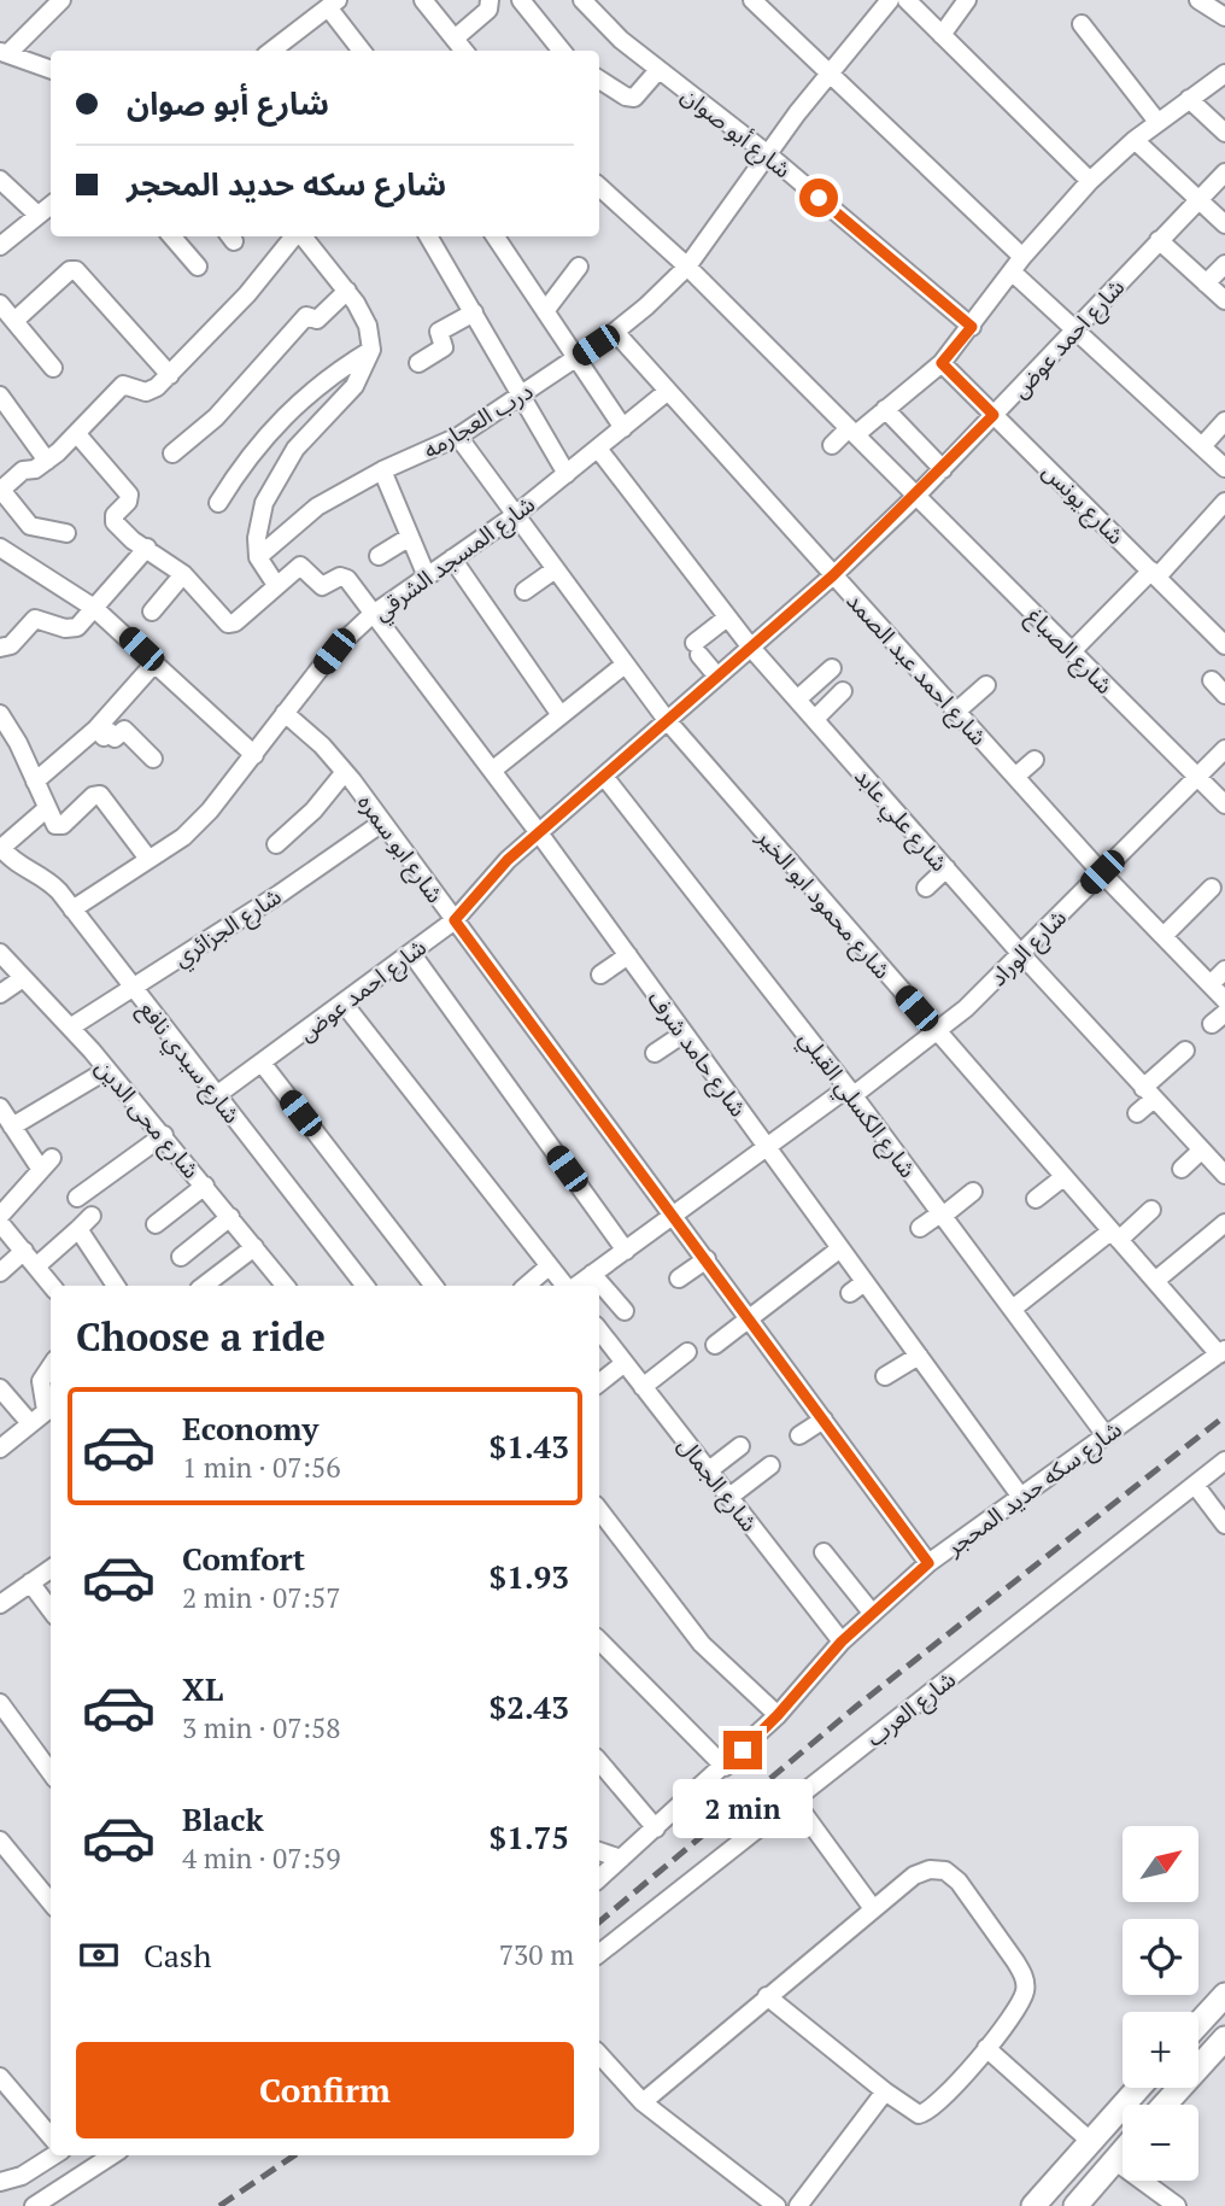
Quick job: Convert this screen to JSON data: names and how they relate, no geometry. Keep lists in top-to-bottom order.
{
  "streets": {
    "street": [
      "شارع أبو صوان",
      "شارع احمد عوض",
      "درب العجارمه",
      "شارع يونس",
      "شارع المسجد الشرقي",
      "شارع الصباغ",
      "شارع احمد عبد الصمد",
      "شارع علي عابد",
      "شارع ابو سمره",
      "شارع محمود ابو الخير",
      "شارع الجزائري",
      "شارع الوراد",
      "شارع حامد شرف",
      "شارع سيدي نافع",
      "شارع الكسلي القبلي",
      "شارع محى الدين",
      "شارع الجمال",
      "شارع سكه حديد المحجر",
      "شارع العرب"
    ]
  },
  "crossings": [
    ["شارع أبو صوان", "درب العجارمه"],
    ["شارع احمد عوض", "شارع يونس"],
    ["شارع احمد عوض", "شارع الصباغ"],
    ["شارع احمد عوض", "شارع احمد عبد الصمد"],
    ["شارع احمد عوض", "شارع علي عابد"],
    ["شارع احمد عوض", "شارع ابو سمره"],
    ["شارع احمد عوض", "شارع محمود ابو الخير"],
    ["شارع احمد عوض", "شارع حامد شرف"],
    ["شارع احمد عوض", "شارع سيدي نافع"],
    ["شارع احمد عوض", "شارع الكسلي القبلي"],
    ["درب العجارمه", "شارع الصباغ"],
    ["درب العجارمه", "شارع احمد عبد الصمد"],
    ["درب العجارمه", "شارع محمود ابو الخير"],
    ["شارع المسجد الشرقي", "شارع احمد عبد الصمد"],
    ["شارع المسجد الشرقي", "شارع علي عابد"],
    ["شارع المسجد الشرقي", "شارع ابو سمره"],
    ["شارع المسجد الشرقي", "شارع محمود ابو الخير"],
    ["شارع المسجد الشرقي", "شارع حامد شرف"],
    ["شارع المسجد الشرقي", "شارع سيدي نافع"],
    ["شارع الصباغ", "شارع الوراد"],
    ["شارع احمد عبد الصمد", "شارع الوراد"],
    ["شارع علي عابد", "شارع الوراد"],
    ["شارع ابو سمره", "شارع الجزائري"],
    ["شارع ابو سمره", "شارع الوراد"],
    ["شارع ابو سمره", "شارع سكه حديد المحجر"],
    ["شارع محمود ابو الخير", "شارع الوراد"],
    ["شارع محمود ابو الخير", "شارع سكه حديد المحجر"],
    ["شارع الجزائري", "شارع سيدي نافع"],
    ["شارع الجزائري", "شارع محى الدين"],
    ["شارع الوراد", "شارع حامد شرف"],
    ["شارع الوراد", "شارع الكسلي القبلي"],
    ["شارع حامد شرف", "شارع سكه حديد المحجر"],
    ["شارع الكسلي القبلي", "شارع سكه حديد المحجر"],
    ["شارع الجمال", "شارع سكه حديد المحجر"]
  ],
  "north": "top right",
  "page": {
    "banner": ["شارع أبو صوان", "شارع سكه حديد المحجر"],
    "heading": "Choose a ride",
    "list": [
      {
        "name": "Economy",
        "note": "1 min · 07:56",
        "value": "$1.43"
      },
      {
        "name": "Comfort",
        "note": "2 min · 07:57",
        "value": "$1.93"
      },
      {
        "name": "XL",
        "note": "3 min · 07:58",
        "value": "$2.43"
      },
      {
        "name": "Black",
        "note": "4 min · 07:59",
        "value": "$1.75"
      }
    ],
    "bubble": "2 min",
    "map_buttons": ["+", "−"],
    "pay": ["Cash", "730 m"],
    "buttons": "Confirm"
  }
}
